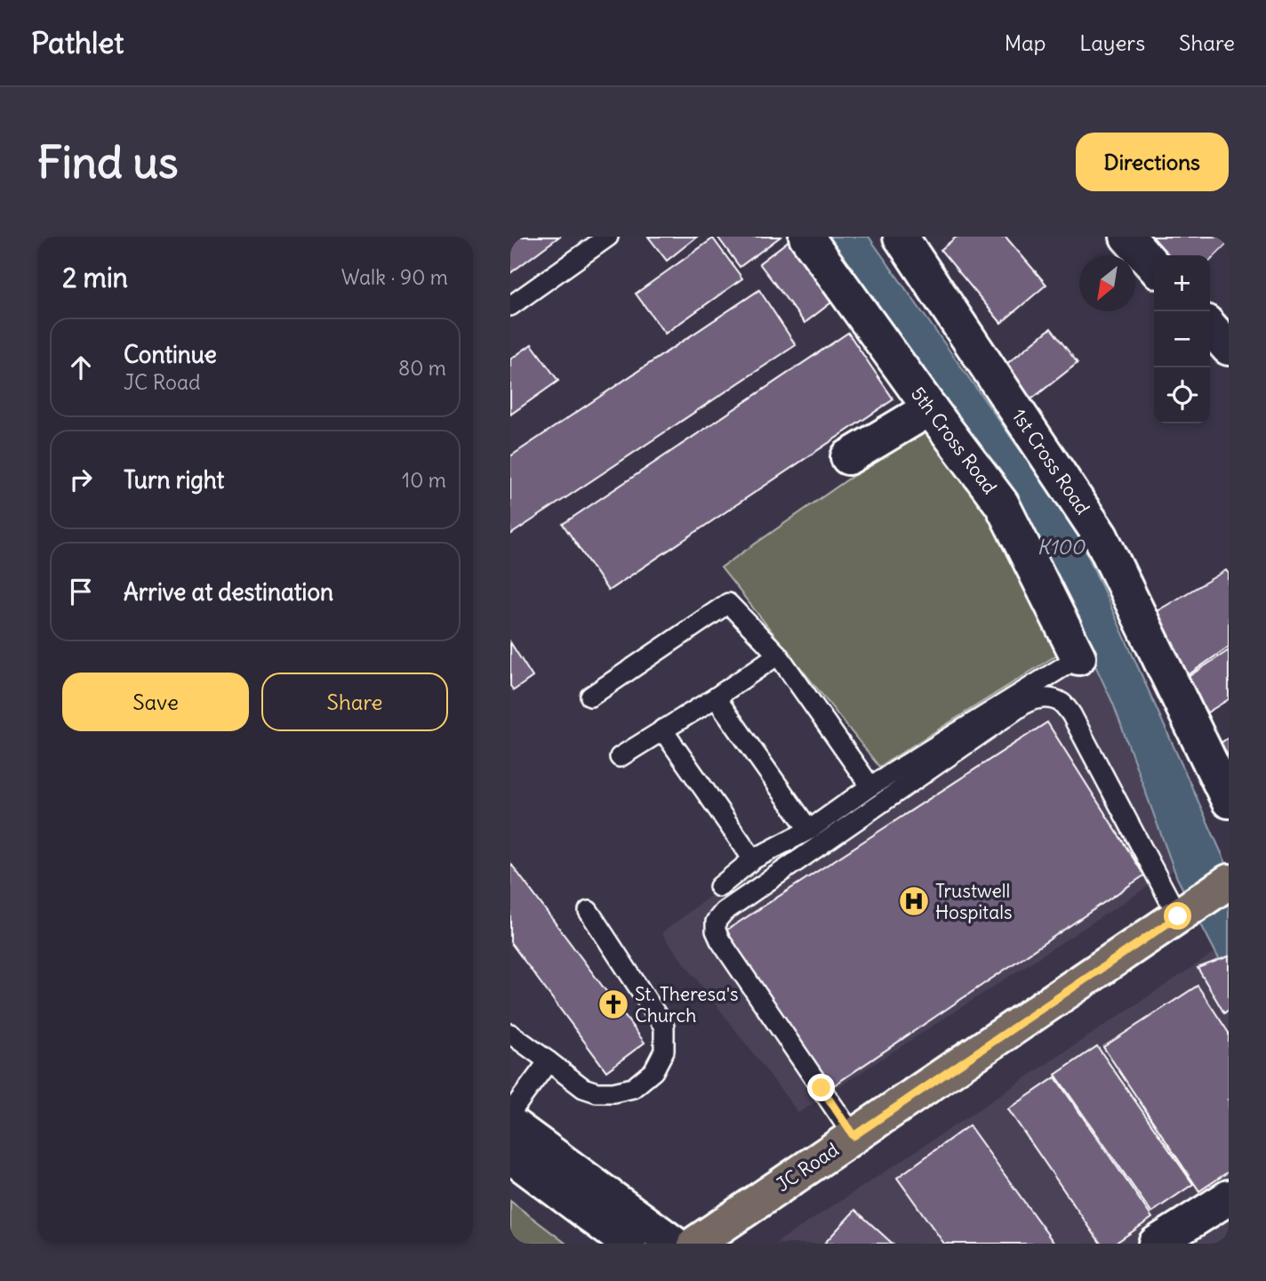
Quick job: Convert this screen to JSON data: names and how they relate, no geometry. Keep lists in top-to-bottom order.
{
  "streets": {
    "main road": ["JC Road"],
    "street": ["5th Cross Road", "1st Cross Road"]
  },
  "water": ["K100"],
  "places": {
    "hospital": ["Trustwell Hospitals"],
    "church": ["St. Theresa's Church"]
  },
  "north": "bottom left",
  "page": {
    "header": "Pathlet",
    "nav": ["Map", "Layers", "Share"],
    "buttons": [
      "Directions",
      ["Save", "Share"]
    ],
    "title": "Find us",
    "heading": ["2 min", "Walk · 90 m"],
    "map_buttons": ["+", "−"],
    "list": [
      ["Continue", "JC Road", "80 m"],
      ["Turn right", "10 m"],
      "Arrive at destination"
    ]
  }
}
